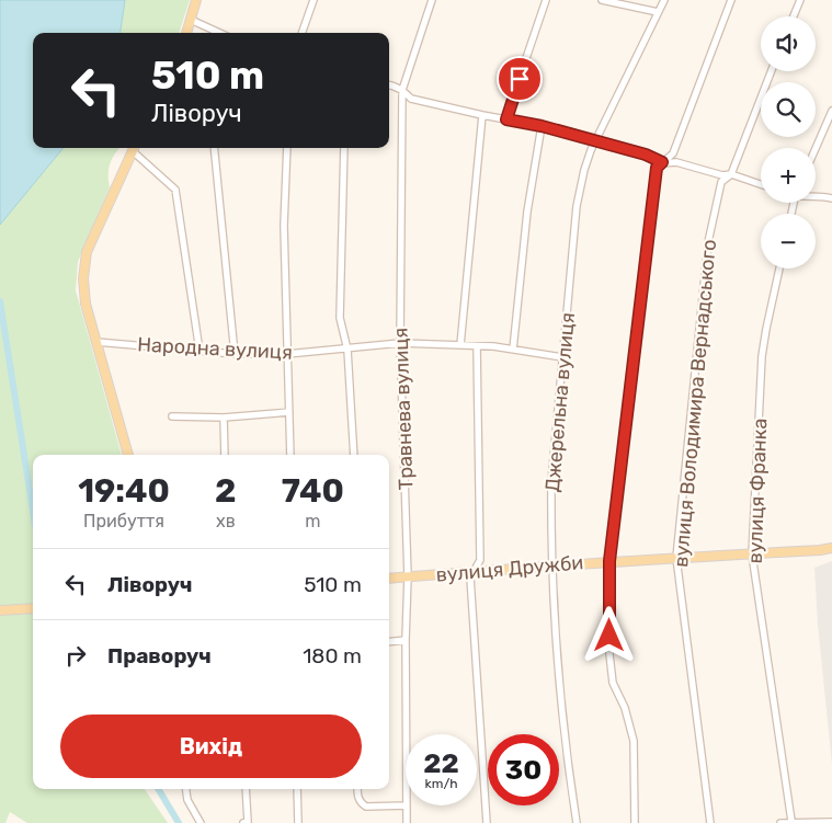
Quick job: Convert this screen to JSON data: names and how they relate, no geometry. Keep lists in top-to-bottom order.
{
  "streets": {
    "main road": ["вулиця Дружби"],
    "street": [
      "Народна вулиця",
      "Джерельна вулиця",
      "вулиця Володимира Вернадського",
      "Травнева вулиця",
      "вулиця Франка"
    ]
  },
  "crossings": [
    ["Народна вулиця", "Джерельна вулиця"],
    ["Народна вулиця", "Травнева вулиця"],
    ["Джерельна вулиця", "вулиця Дружби"],
    ["вулиця Володимира Вернадського", "вулиця Дружби"],
    ["Травнева вулиця", "вулиця Дружби"],
    ["вулиця Франка", "вулиця Дружби"]
  ],
  "page": {
    "map_buttons": ["+", "−"],
    "turn": ["510 m", "Ліворуч"],
    "eta": [
      "19:40",
      "Прибуття",
      "2",
      "хв",
      "740",
      "m"
    ],
    "list": [
      {
        "name": "Ліворуч",
        "value": "510 m"
      },
      {
        "name": "Праворуч",
        "value": "180 m"
      }
    ],
    "buttons": "Вихід",
    "speed": "22 km/h",
    "limit": "30"
  }
}
